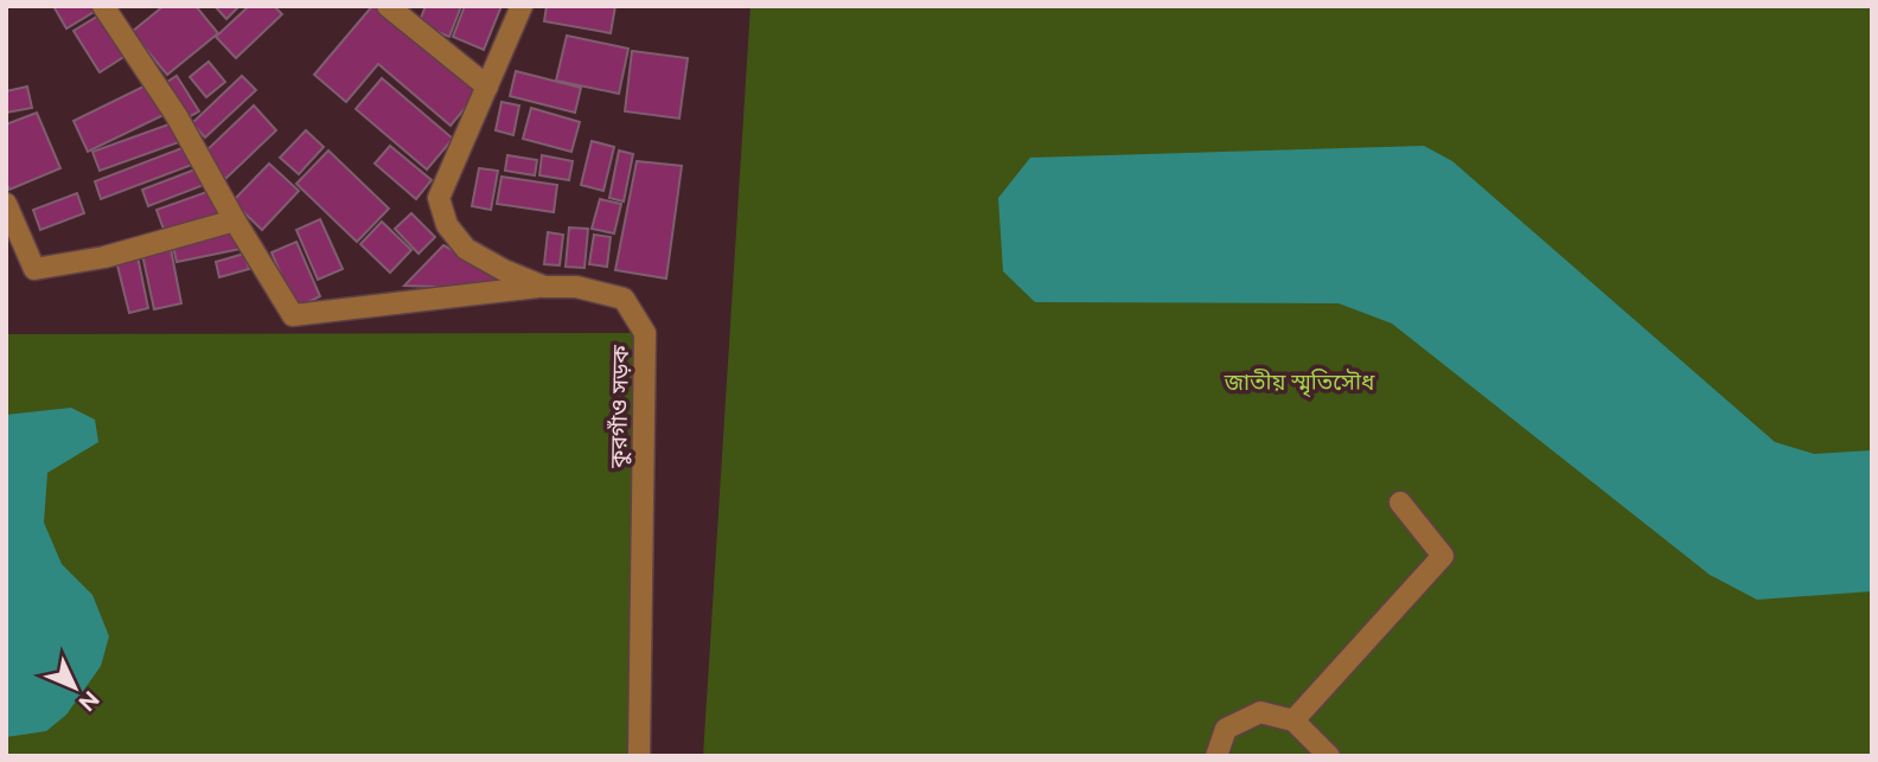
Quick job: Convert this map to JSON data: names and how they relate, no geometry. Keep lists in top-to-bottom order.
{
  "streets": {
    "street": ["কুরগাঁও সড়ক"]
  },
  "parks": ["জাতীয় স্মৃতিসৌধ"],
  "north": "bottom right"
}
